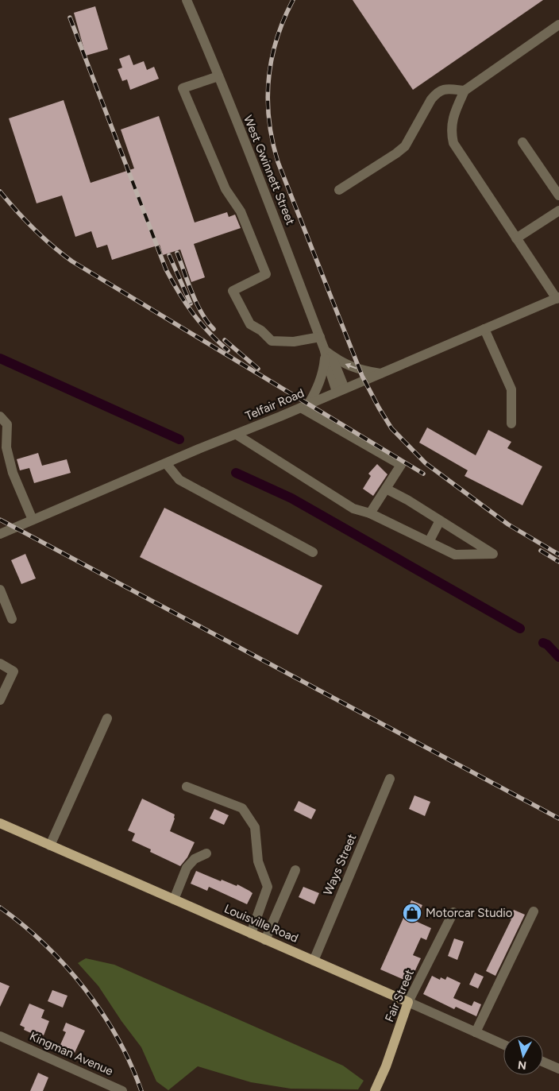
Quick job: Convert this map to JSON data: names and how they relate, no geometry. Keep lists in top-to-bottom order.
{
  "streets": {
    "main road": ["Louisville Road", "Fair Street"],
    "street": [
      "West Gwinnett Street",
      "Telfair Road",
      "Ways Street",
      "Kingman Avenue"
    ]
  },
  "crossings": [
    ["West Gwinnett Street", "Telfair Road"],
    ["Ways Street", "Louisville Road"],
    ["Louisville Road", "Fair Street"]
  ],
  "places": {
    "shop": ["Motorcar Studio"]
  },
  "north": "bottom"
}
